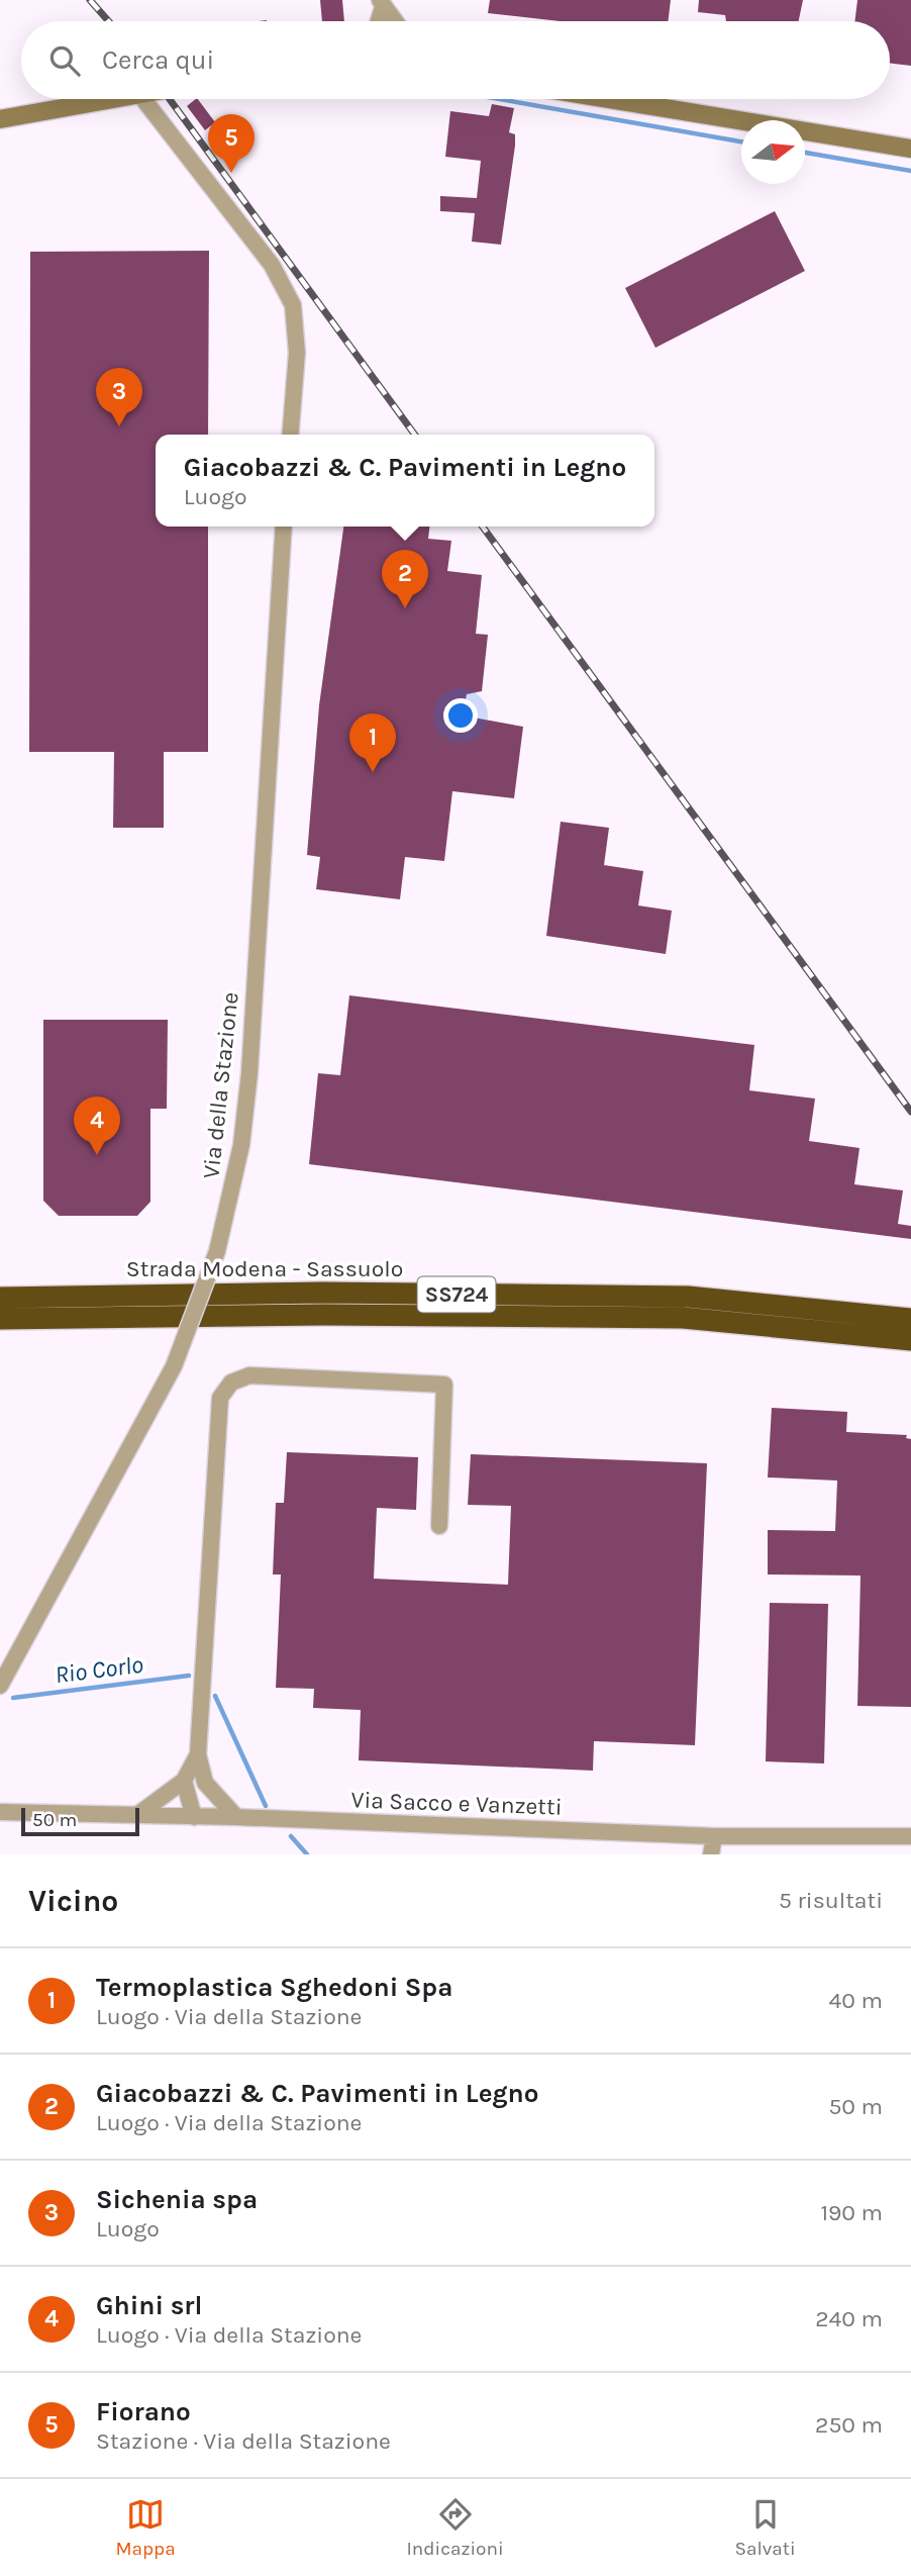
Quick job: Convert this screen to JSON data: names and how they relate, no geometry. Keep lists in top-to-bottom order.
{
  "streets": {
    "highway": ["Strada Modena - Sassuolo", "SS724"],
    "street": ["Via della Stazione", "Via Sacco e Vanzetti"]
  },
  "water": ["Rio Corlo"],
  "scale_bar": "50 m",
  "north": "right",
  "page": {
    "search": "Cerca qui",
    "pins": [
      "5",
      "3",
      "2",
      "1",
      "4"
    ],
    "popup": ["Giacobazzi & C. Pavimenti in Legno", "Luogo"],
    "scale": "50 m",
    "heading": ["Vicino", "5 risultati"],
    "list": [
      {
        "mark": "1",
        "name": "Termoplastica Sghedoni Spa",
        "note": "Luogo · Via della Stazione",
        "value": "40 m"
      },
      {
        "mark": "2",
        "name": "Giacobazzi & C. Pavimenti in Legno",
        "note": "Luogo · Via della Stazione",
        "value": "50 m"
      },
      {
        "mark": "3",
        "name": "Sichenia spa",
        "note": "Luogo",
        "value": "190 m"
      },
      {
        "mark": "4",
        "name": "Ghini srl",
        "note": "Luogo · Via della Stazione",
        "value": "240 m"
      },
      {
        "mark": "5",
        "name": "Fiorano",
        "note": "Stazione · Via della Stazione",
        "value": "250 m"
      }
    ],
    "nav": ["Mappa", "Indicazioni", "Salvati"]
  }
}
